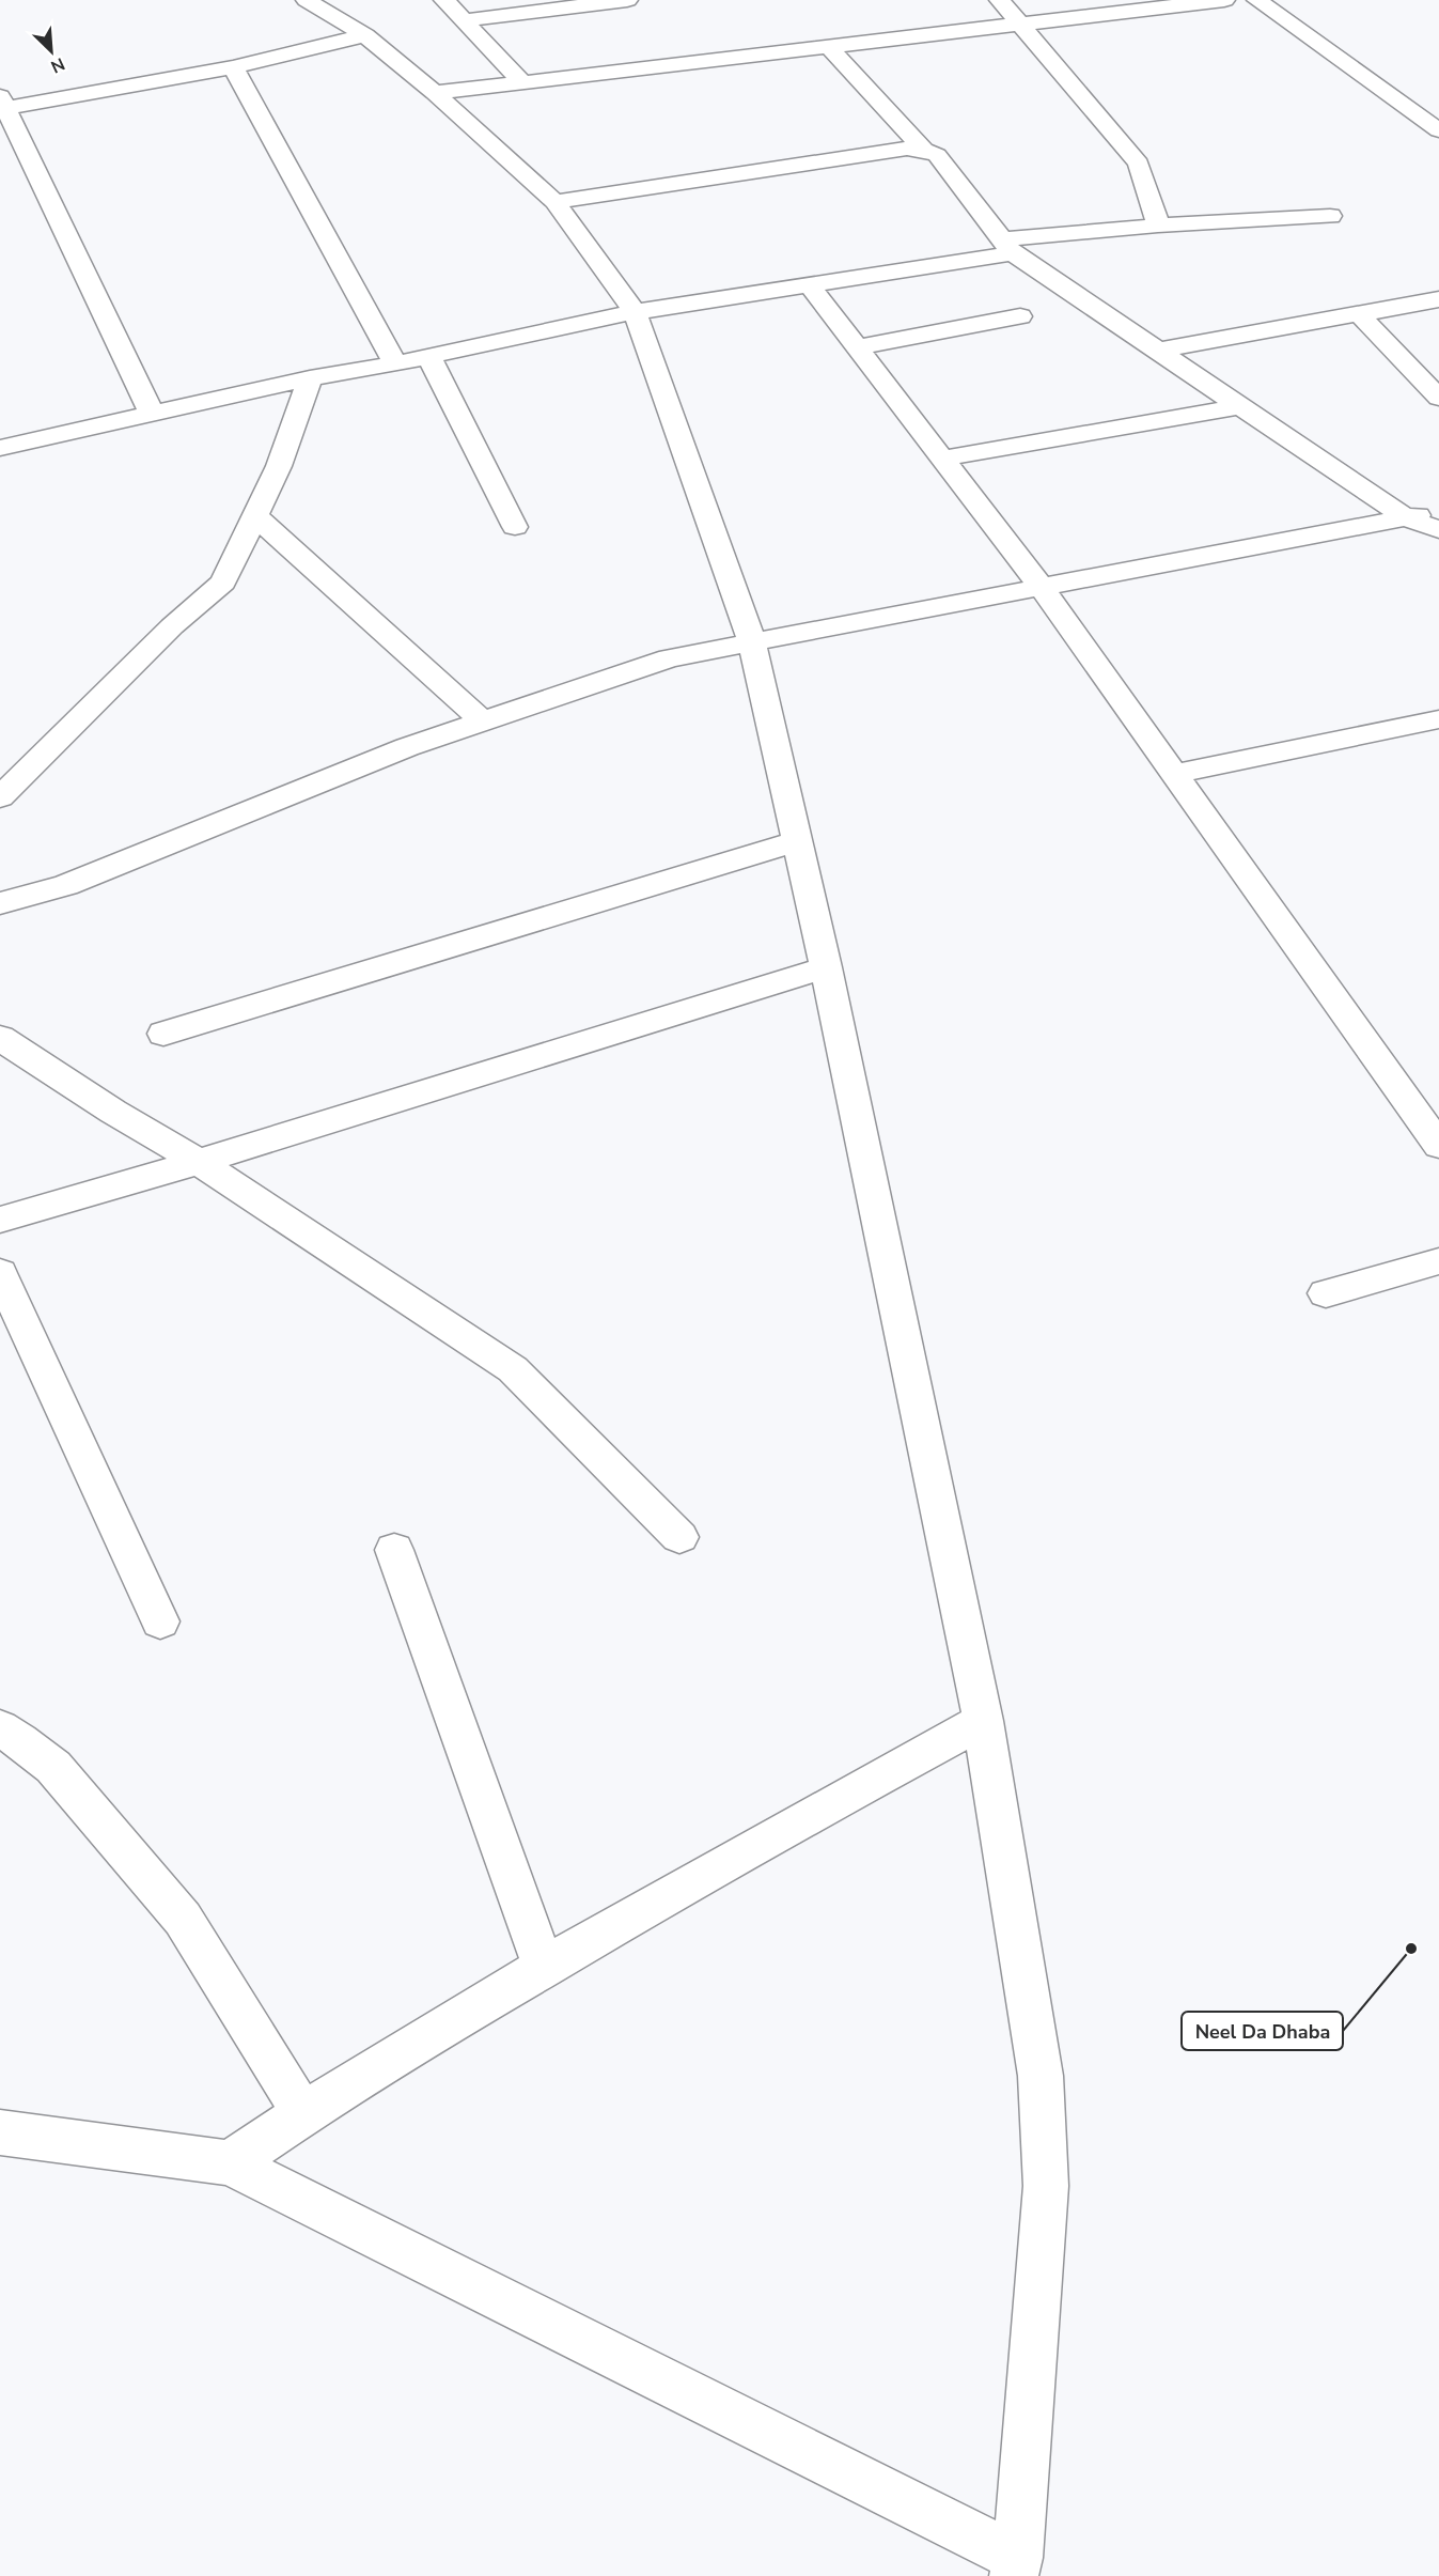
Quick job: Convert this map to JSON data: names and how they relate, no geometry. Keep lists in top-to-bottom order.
{
  "places": ["Neel Da Dhaba"],
  "north": "bottom right"
}
